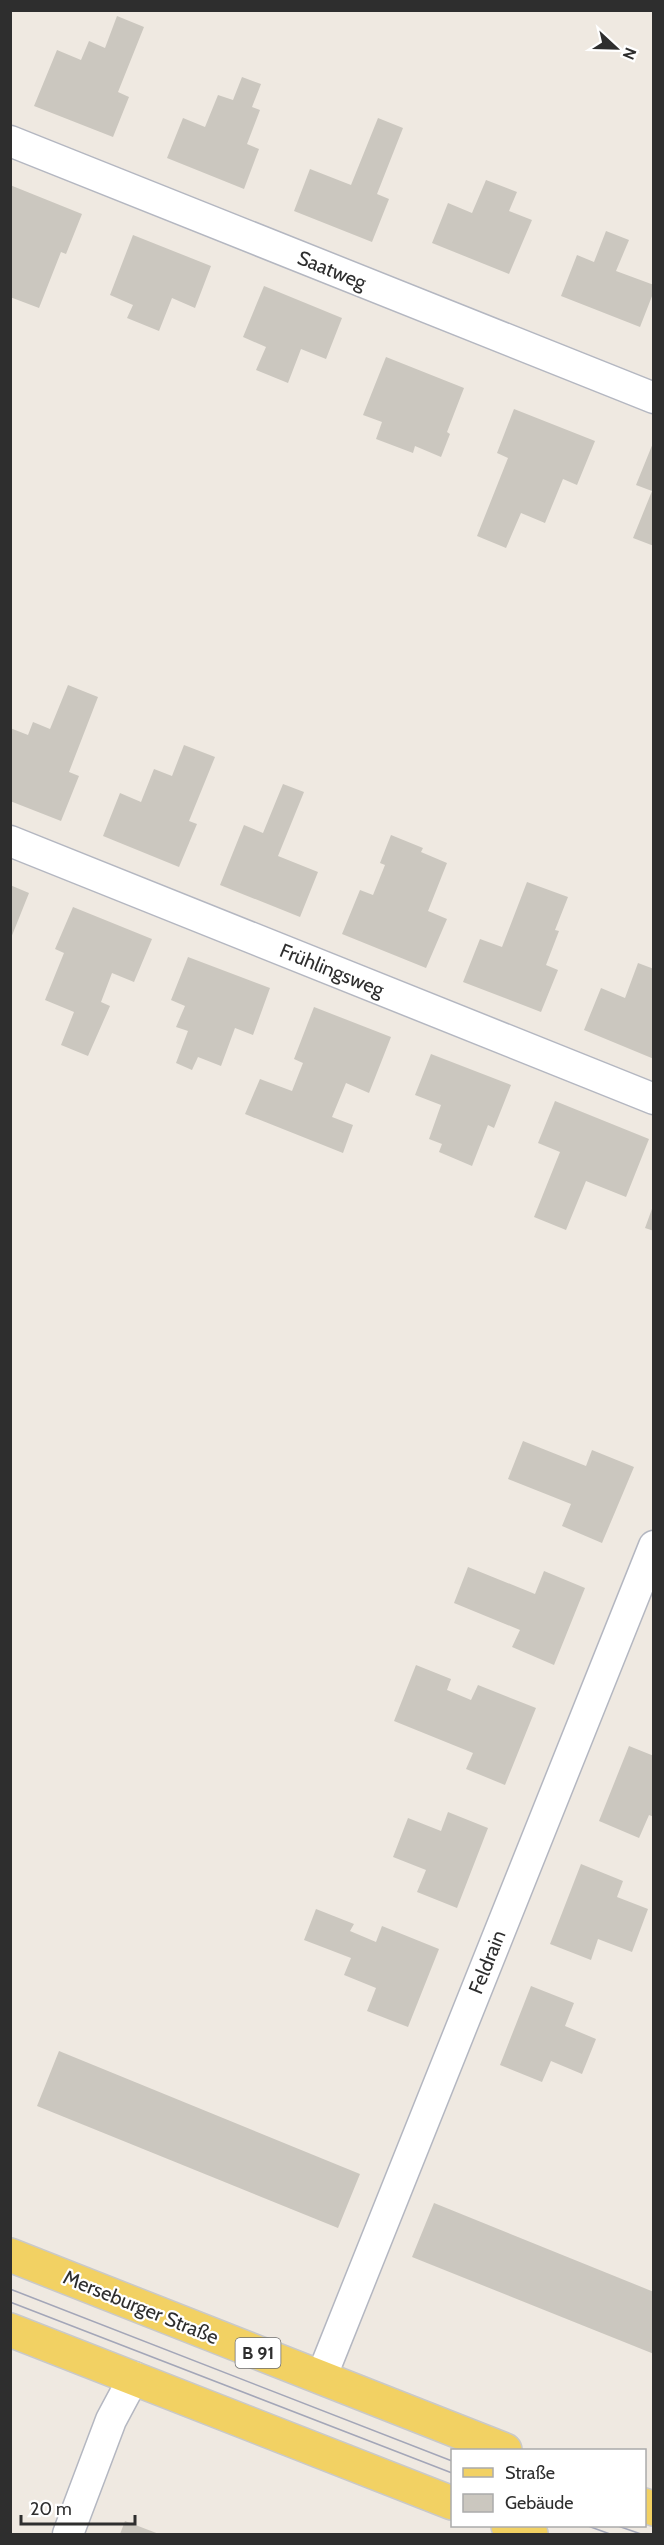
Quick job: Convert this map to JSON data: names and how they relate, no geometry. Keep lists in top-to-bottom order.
{
  "streets": {
    "main road": ["Merseburger Straße", "B 91"],
    "street": ["Saatweg", "Frühlingsweg", "Feldrain"]
  },
  "crossings": [
    ["Feldrain", "Merseburger Straße"]
  ],
  "legend": ["Straße", "Gebäude"],
  "scale_bar": "20 m",
  "north": "right"
}
